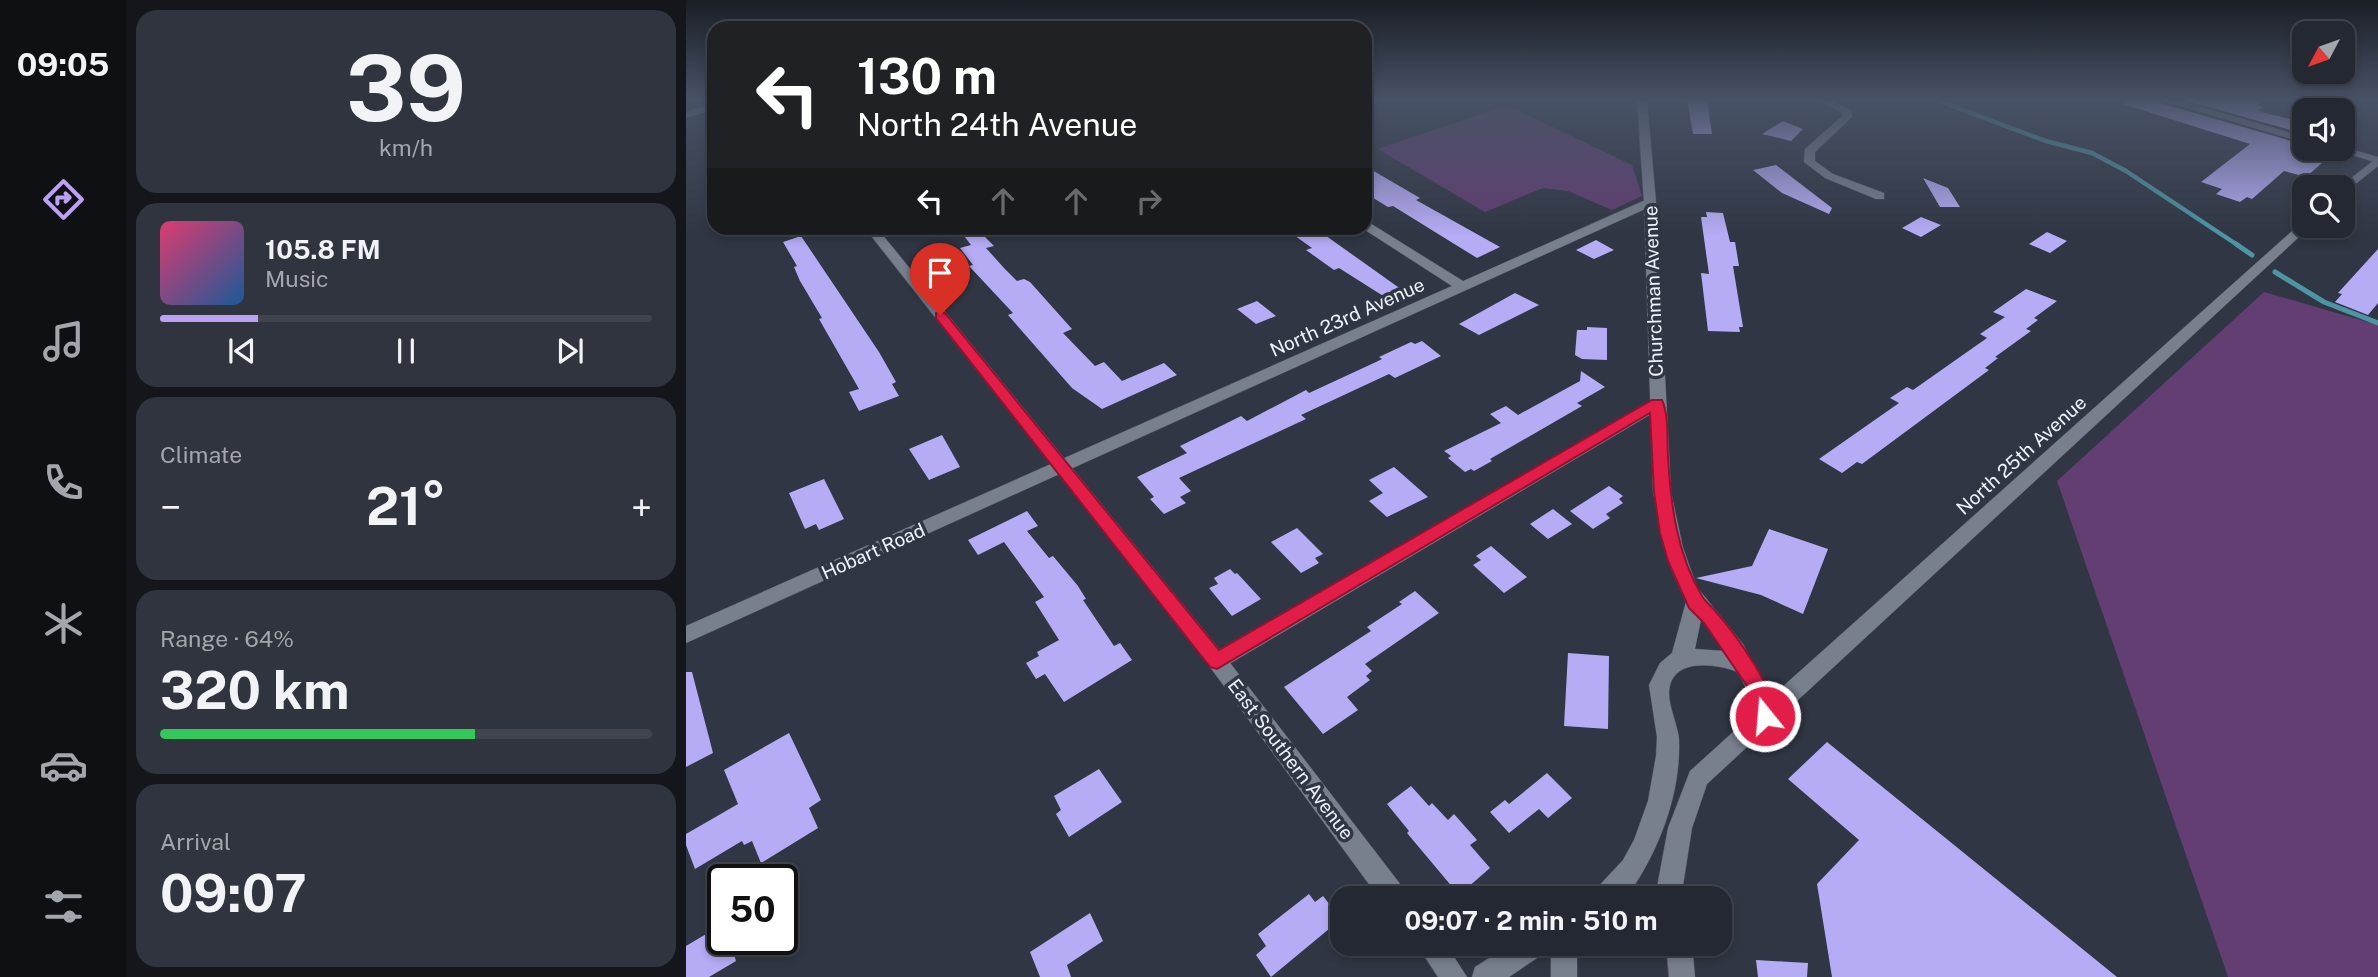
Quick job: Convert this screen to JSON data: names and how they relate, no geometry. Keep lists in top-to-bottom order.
{
  "streets": {
    "street": [
      "Churchman Avenue",
      "North 23rd Avenue",
      "North 25th Avenue",
      "Hobart Road",
      "East Southern Avenue"
    ]
  },
  "crossings": [
    ["Churchman Avenue", "North 23rd Avenue"],
    ["Churchman Avenue", "North 25th Avenue"],
    ["North 23rd Avenue", "Hobart Road"],
    ["North 23rd Avenue", "East Southern Avenue"],
    ["Hobart Road", "East Southern Avenue"]
  ],
  "north": "bottom left",
  "page": {
    "tabs": "09:05",
    "tile": [
      ["39", "km/h"],
      "Climate",
      ["Range · 64%", "320 km"],
      ["Arrival", "09:07"]
    ],
    "turn": ["130 m", "North 24th Avenue"],
    "song": ["105.8 FM", "Music"],
    "heat": ["−", "21°", "+"],
    "limit": "50",
    "trip": "09:07 · 2 min · 510 m"
  }
}
